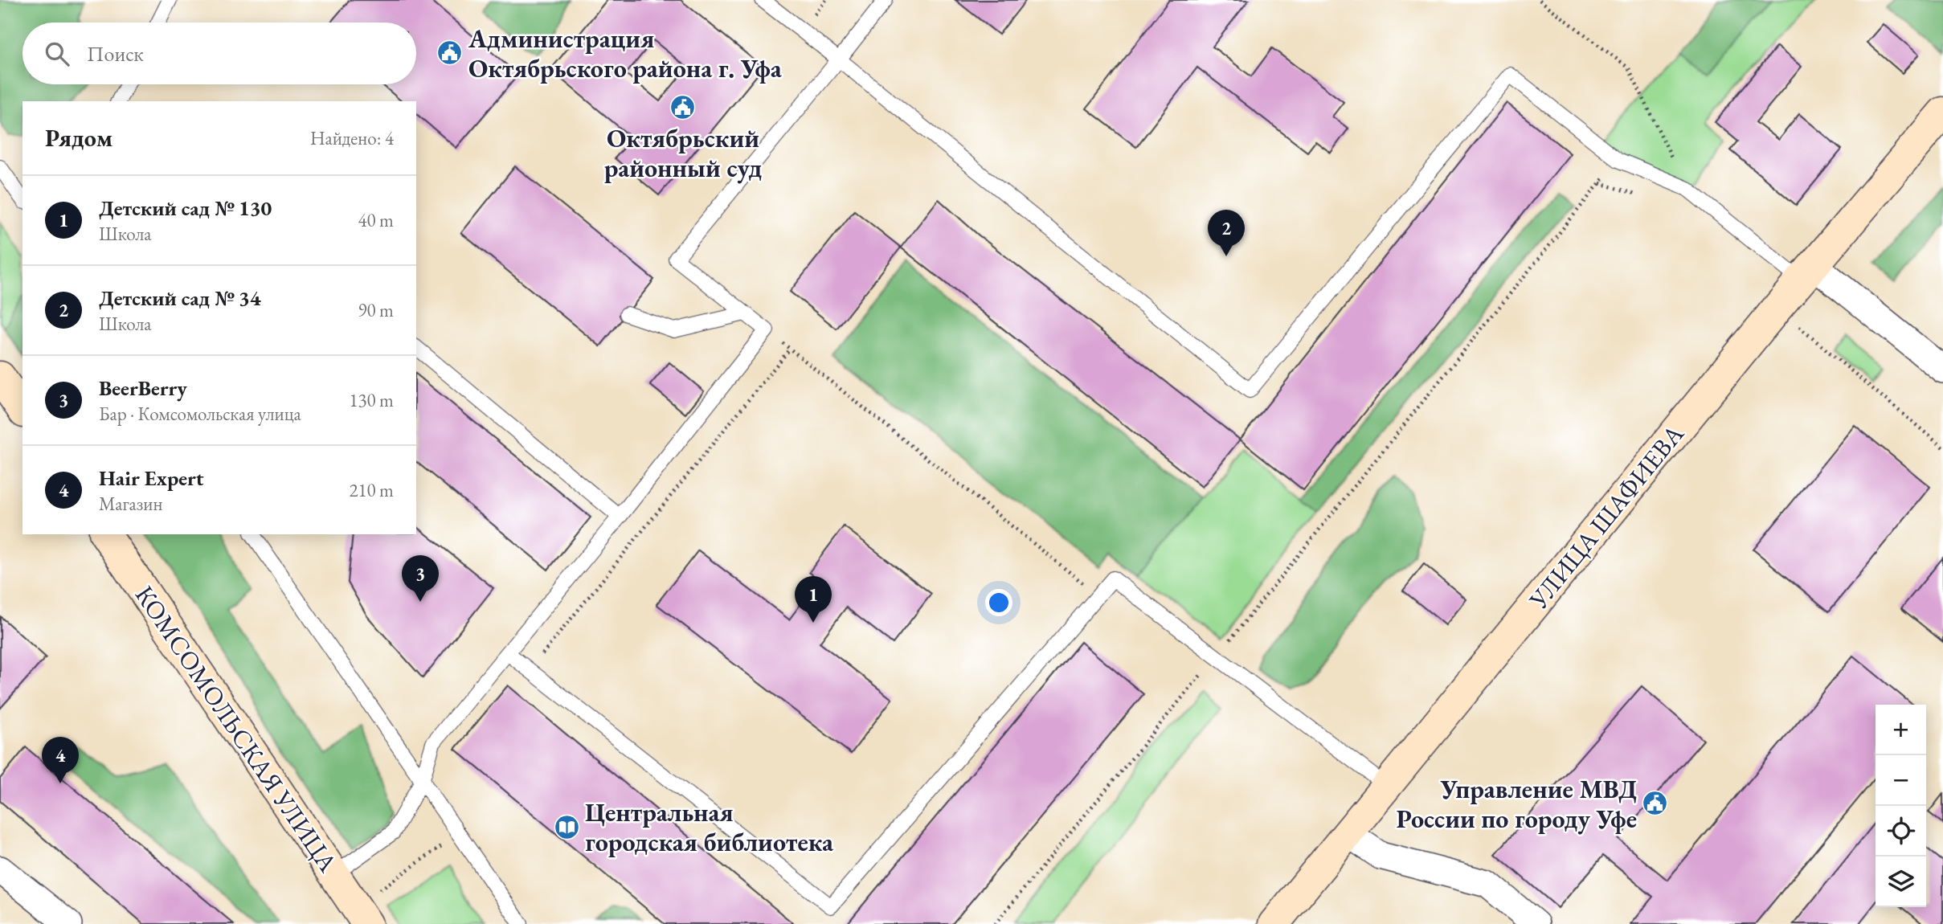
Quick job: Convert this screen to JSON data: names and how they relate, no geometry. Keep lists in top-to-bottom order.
{
  "streets": {
    "street": ["УЛИЦА ШАФИЕВА", "КОМСОМОЛЬСКАЯ УЛИЦА"]
  },
  "places": {
    "public building": ["Администрация Октябрьского района г. Уфа", "Октябрьский районный суд", "Управление МВД России по городу Уфе"],
    "library": ["Центральная городская библиотека"]
  },
  "page": {
    "search": "Поиск",
    "heading": ["Рядом", "Найдено: 4"],
    "list": [
      {
        "mark": "1",
        "name": "Детский сад № 130",
        "note": "Школа",
        "value": "40 m"
      },
      {
        "mark": "2",
        "name": "Детский сад № 34",
        "note": "Школа",
        "value": "90 m"
      },
      {
        "mark": "3",
        "name": "BeerBerry",
        "note": "Бар · Комсомольская улица",
        "value": "130 m"
      },
      {
        "mark": "4",
        "name": "Hair Expert",
        "note": "Магазин",
        "value": "210 m"
      }
    ],
    "pins": [
      "2",
      "3",
      "1",
      "4"
    ],
    "map_buttons": ["+", "−"]
  }
}
